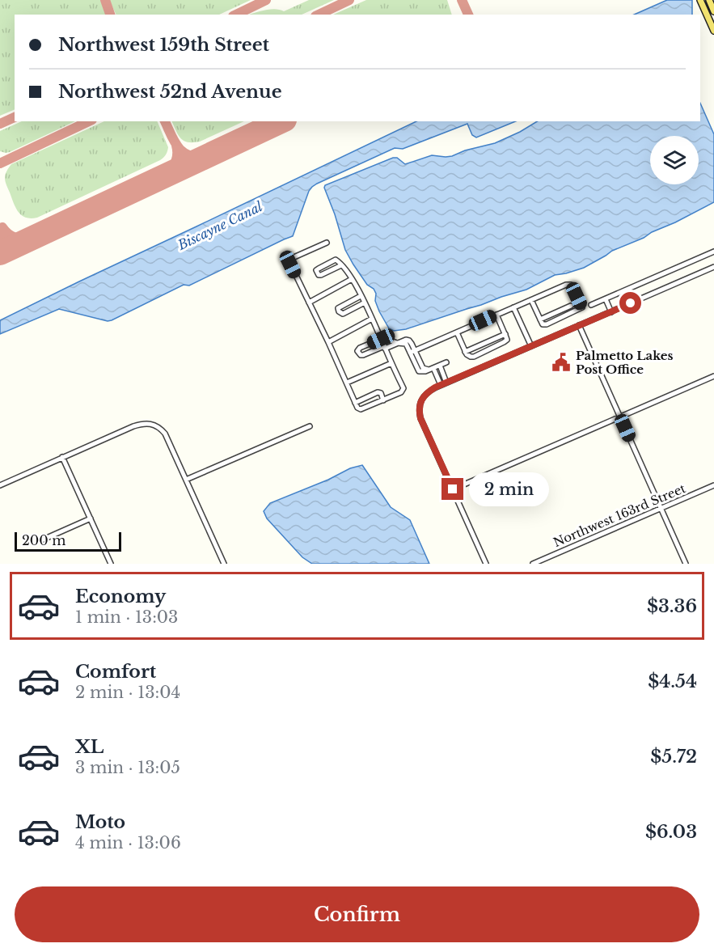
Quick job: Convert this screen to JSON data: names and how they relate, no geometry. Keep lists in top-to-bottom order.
{
  "streets": {
    "street": ["Northwest 163rd Street"]
  },
  "water": ["Biscayne Canal"],
  "places": {
    "public building": ["Palmetto Lakes Post Office"]
  },
  "scale_bar": "200 m",
  "page": {
    "banner": ["Northwest 159th Street", "Northwest 52nd Avenue"],
    "bubble": "2 min",
    "scale": "200 m",
    "list": [
      {
        "name": "Economy",
        "note": "1 min · 13:03",
        "value": "$3.36"
      },
      {
        "name": "Comfort",
        "note": "2 min · 13:04",
        "value": "$4.54"
      },
      {
        "name": "XL",
        "note": "3 min · 13:05",
        "value": "$5.72"
      },
      {
        "name": "Moto",
        "note": "4 min · 13:06",
        "value": "$6.03"
      }
    ],
    "buttons": "Confirm"
  }
}
